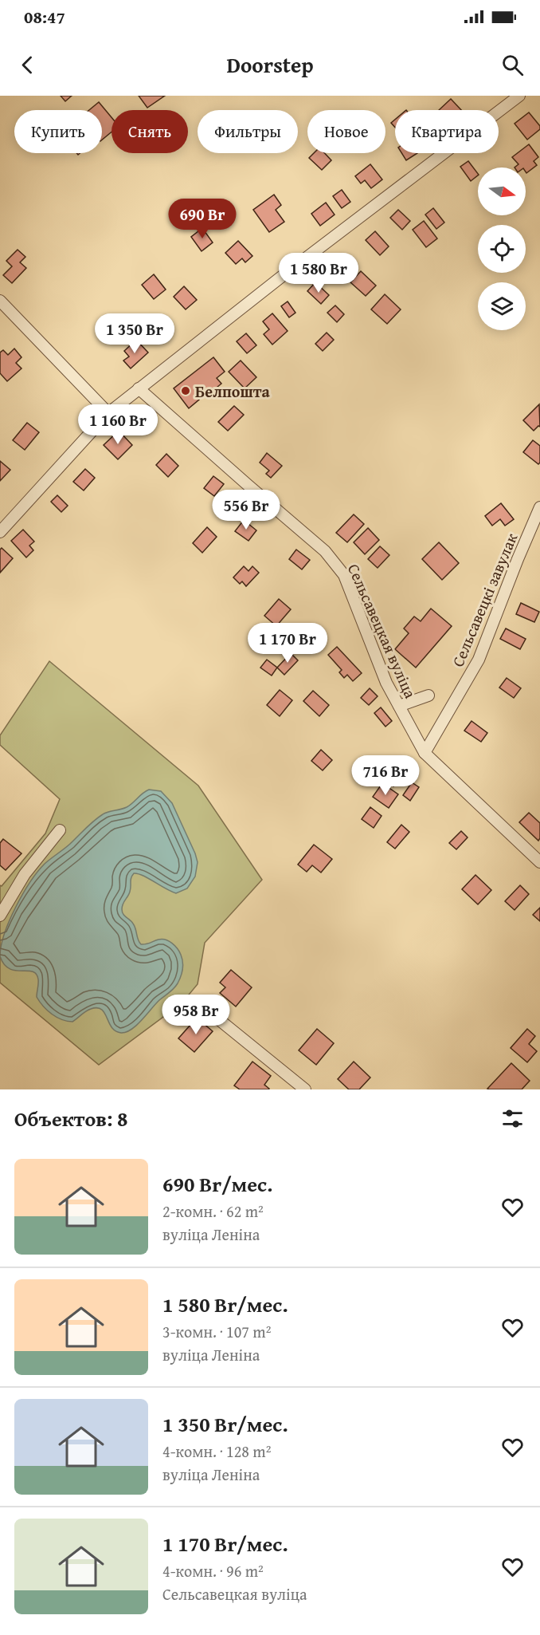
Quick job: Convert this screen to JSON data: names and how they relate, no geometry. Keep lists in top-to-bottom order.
{
  "streets": {
    "street": ["Сельсавецкі завулак", "Сельсавецкая вуліца"]
  },
  "crossings": [
    ["Сельсавецкі завулак", "Сельсавецкая вуліца"]
  ],
  "places": ["Белпошта"],
  "north": "right",
  "page": {
    "status": "08:47",
    "header": "Doorstep",
    "chip": [
      "Купить",
      "Снять",
      "Фильтры",
      "Новое",
      "Квартира"
    ],
    "price": [
      "690 Br",
      "1 580 Br",
      "1 350 Br",
      "1 160 Br",
      "556 Br",
      "1 170 Br",
      "716 Br",
      "958 Br"
    ],
    "heading": "Объектов: 8",
    "list": [
      {
        "name": "690 Br/мес.",
        "note": "2-комн. · 62 m² · вуліца Леніна"
      },
      {
        "name": "1 580 Br/мес.",
        "note": "3-комн. · 107 m² · вуліца Леніна"
      },
      {
        "name": "1 350 Br/мес.",
        "note": "4-комн. · 128 m² · вуліца Леніна"
      },
      {
        "name": "1 170 Br/мес.",
        "note": "4-комн. · 96 m² · Сельсавецкая вуліца"
      }
    ]
  }
}
